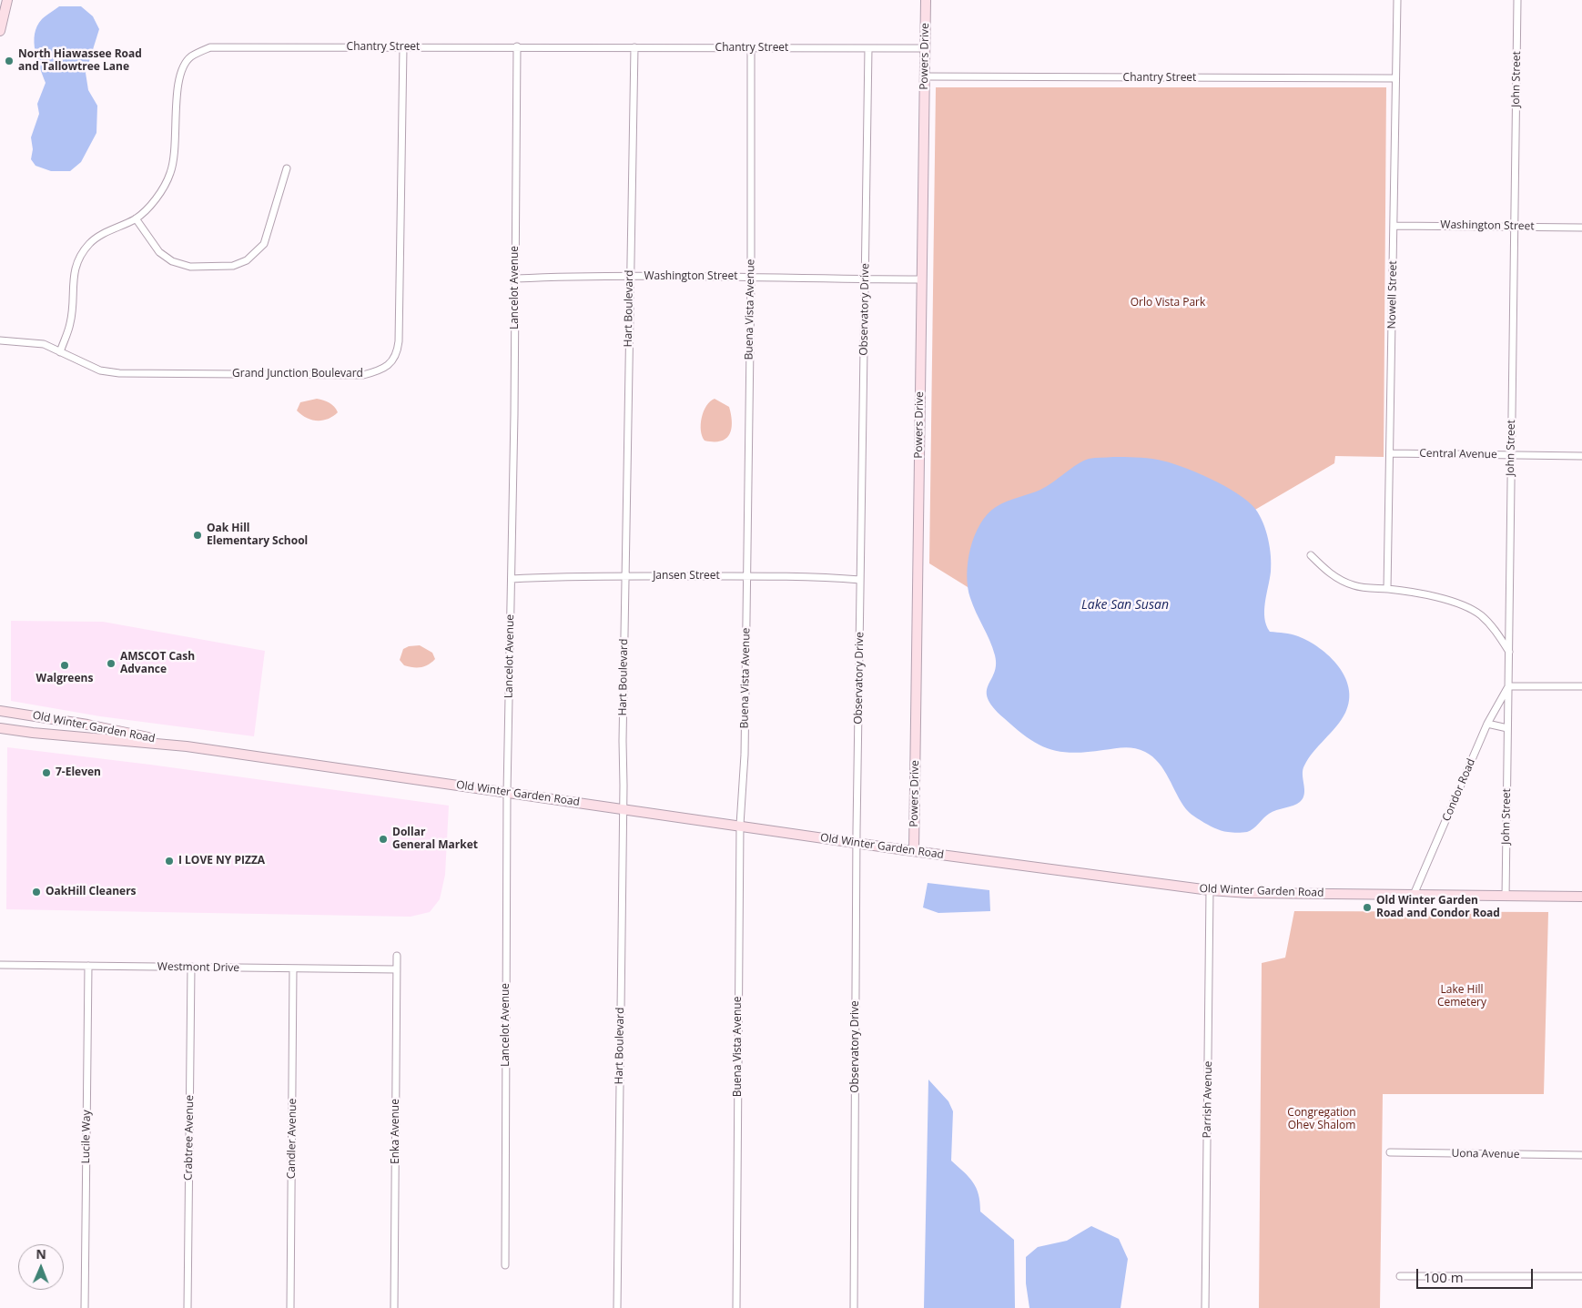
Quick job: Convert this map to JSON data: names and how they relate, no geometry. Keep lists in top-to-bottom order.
{
  "streets": {
    "main road": ["Powers Drive", "Old Winter Garden Road"],
    "street": [
      "Chantry Street",
      "John Street",
      "Washington Street",
      "Lancelot Avenue",
      "Nowell Street",
      "Hart Boulevard",
      "Buena Vista Avenue",
      "Observatory Drive",
      "Grand Junction Boulevard",
      "Central Avenue",
      "Jansen Street",
      "Condor Road",
      "Westmont Drive",
      "Parrish Avenue",
      "Enka Avenue",
      "Lucile Way",
      "Crabtree Avenue",
      "Candler Avenue",
      "Uona Avenue"
    ]
  },
  "crossings": [
    ["Chantry Street", "Powers Drive"],
    ["Chantry Street", "Lancelot Avenue"],
    ["Chantry Street", "Nowell Street"],
    ["Chantry Street", "Hart Boulevard"],
    ["Chantry Street", "Buena Vista Avenue"],
    ["Chantry Street", "Observatory Drive"],
    ["Chantry Street", "Grand Junction Boulevard"],
    ["Powers Drive", "Washington Street"],
    ["Powers Drive", "Old Winter Garden Road"],
    ["John Street", "Washington Street"],
    ["John Street", "Central Avenue"],
    ["John Street", "Old Winter Garden Road"],
    ["John Street", "Condor Road"],
    ["Washington Street", "Lancelot Avenue"],
    ["Washington Street", "Nowell Street"],
    ["Washington Street", "Hart Boulevard"],
    ["Washington Street", "Buena Vista Avenue"],
    ["Washington Street", "Observatory Drive"],
    ["Lancelot Avenue", "Jansen Street"],
    ["Lancelot Avenue", "Old Winter Garden Road"],
    ["Nowell Street", "Central Avenue"],
    ["Hart Boulevard", "Jansen Street"],
    ["Hart Boulevard", "Old Winter Garden Road"],
    ["Buena Vista Avenue", "Jansen Street"],
    ["Buena Vista Avenue", "Old Winter Garden Road"],
    ["Observatory Drive", "Jansen Street"],
    ["Observatory Drive", "Old Winter Garden Road"],
    ["Old Winter Garden Road", "Condor Road"],
    ["Old Winter Garden Road", "Parrish Avenue"],
    ["Westmont Drive", "Enka Avenue"],
    ["Westmont Drive", "Lucile Way"],
    ["Westmont Drive", "Crabtree Avenue"],
    ["Westmont Drive", "Candler Avenue"]
  ],
  "water": ["Lake San Susan"],
  "parks": ["Orlo Vista Park", "Lake Hill Cemetery", "Congregation Ohev Shalom"],
  "places": [
    "North Hiawassee Road and Tallowtree Lane",
    "Oak Hill Elementary School",
    "AMSCOT Cash Advance",
    "Walgreens",
    "7-Eleven",
    "Dollar General Market",
    "I LOVE NY PIZZA",
    "OakHill Cleaners",
    "Old Winter Garden Road and Condor Road"
  ],
  "scale_bar": "100 m",
  "north": "top"
}
